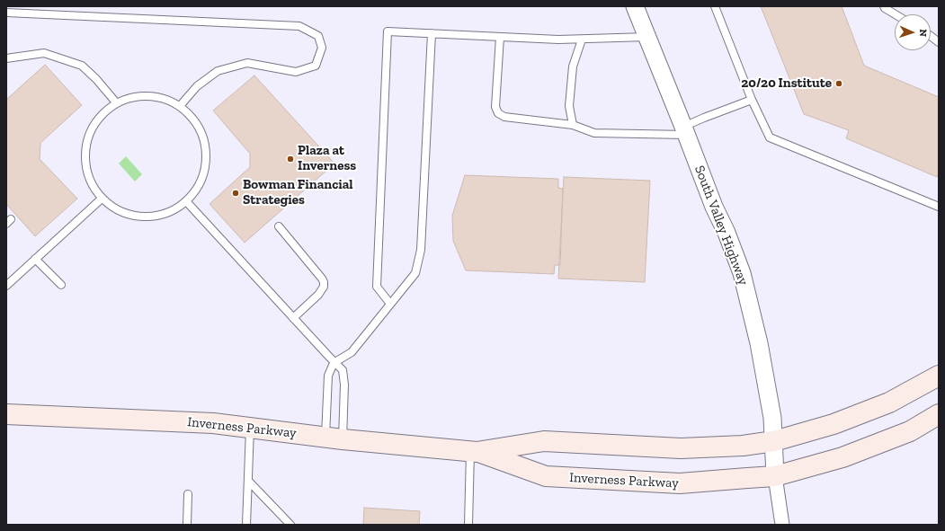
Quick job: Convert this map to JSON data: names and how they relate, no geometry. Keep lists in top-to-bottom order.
{
  "streets": {
    "main road": ["Inverness Parkway"],
    "street": ["South Valley Highway"]
  },
  "crossings": [
    ["South Valley Highway", "Inverness Parkway"]
  ],
  "places": ["20/20 Institute", "Plaza at Inverness", "Bowman Financial Strategies"],
  "north": "right"
}
